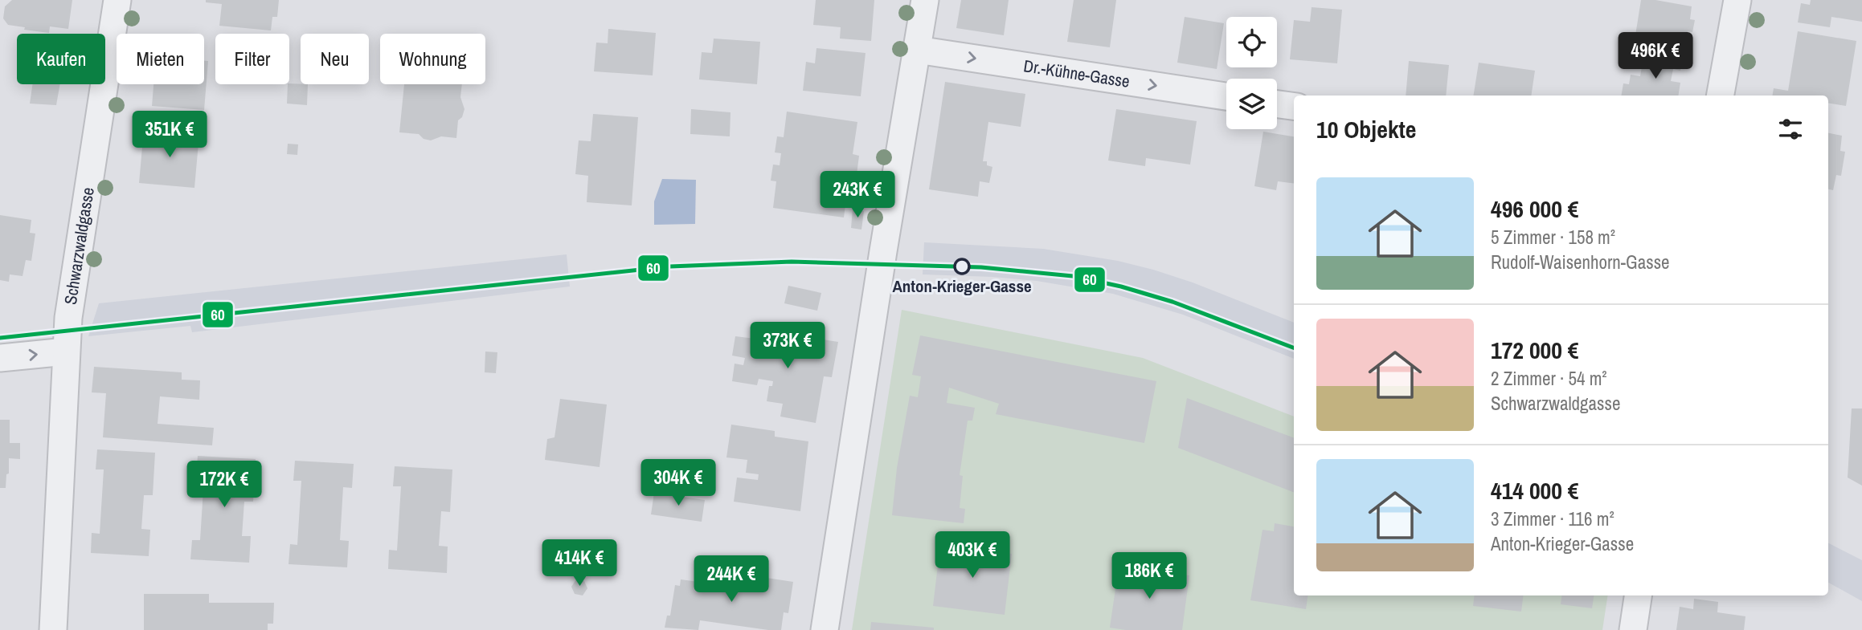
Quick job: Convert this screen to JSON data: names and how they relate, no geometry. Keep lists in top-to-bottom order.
{
  "streets": {
    "street": ["Dr.-Kühne-Gasse", "Schwarzwaldgasse"]
  },
  "one_way": ["Dr.-Kühne-Gasse"],
  "places": ["Anton-Krieger-Gasse"],
  "lines": ["transit line 60"],
  "page": {
    "price": [
      "496K €",
      "351K €",
      "243K €",
      "373K €",
      "304K €",
      "172K €",
      "403K €",
      "414K €",
      "186K €",
      "244K €"
    ],
    "chip": [
      "Kaufen",
      "Mieten",
      "Filter",
      "Neu",
      "Wohnung"
    ],
    "heading": "10 Objekte",
    "list": [
      {
        "name": "496 000 €",
        "note": "5 Zimmer · 158 m² · Rudolf-Waisenhorn-Gasse"
      },
      {
        "name": "172 000 €",
        "note": "2 Zimmer · 54 m² · Schwarzwaldgasse"
      },
      {
        "name": "414 000 €",
        "note": "3 Zimmer · 116 m² · Anton-Krieger-Gasse"
      }
    ]
  }
}
